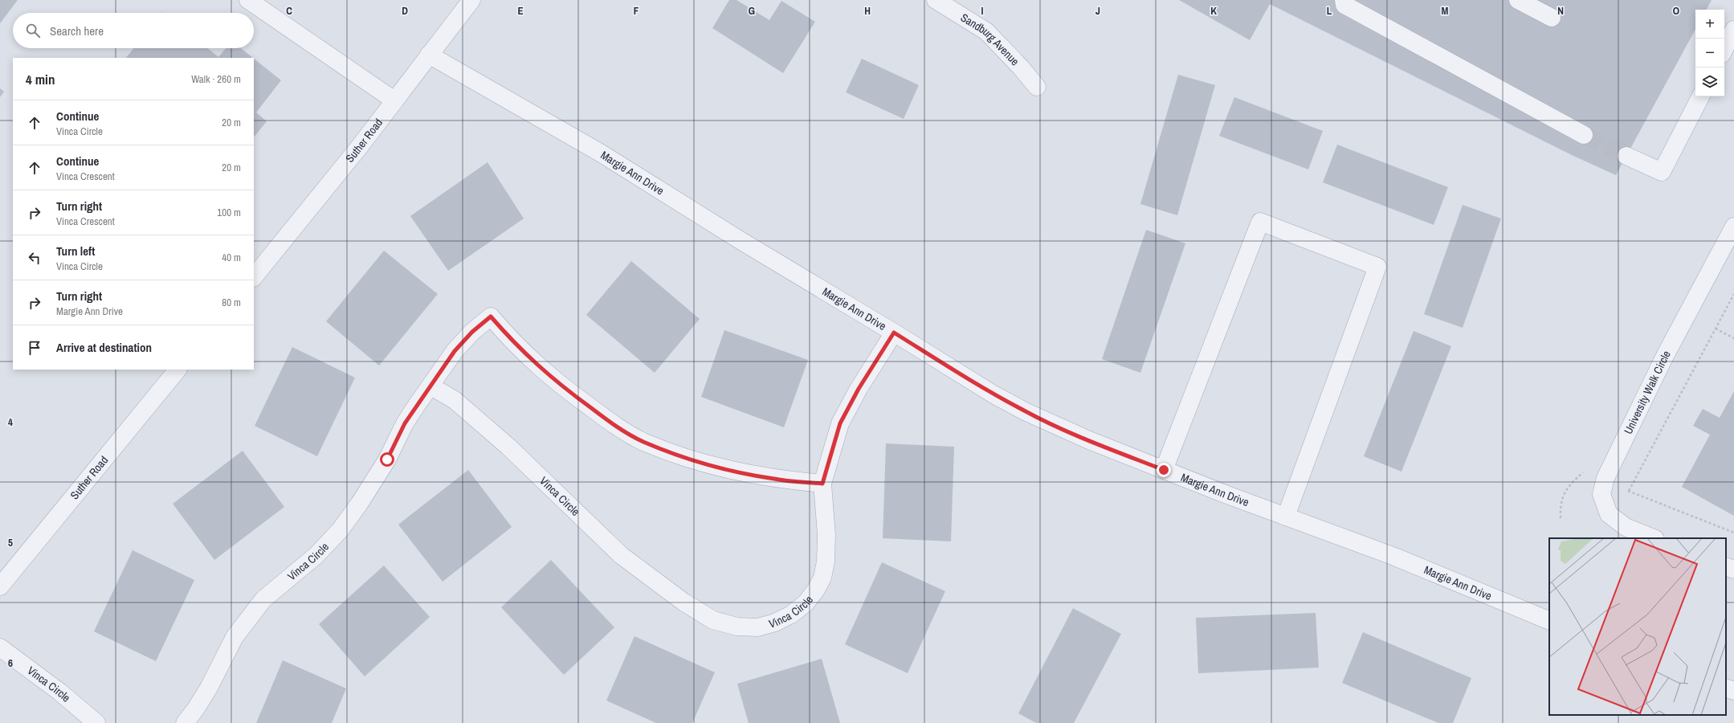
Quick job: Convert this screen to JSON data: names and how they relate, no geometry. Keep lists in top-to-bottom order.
{
  "streets": {
    "street": [
      "Sandburg Avenue",
      "Suther Road",
      "Margie Ann Drive",
      "University Walk Circle",
      "Vinca Circle"
    ]
  },
  "crossings": [
    ["Suther Road", "Margie Ann Drive"],
    ["Margie Ann Drive", "Vinca Circle"]
  ],
  "page": {
    "map_buttons": ["+", "−"],
    "search": "Search here",
    "heading": ["4 min", "Walk · 260 m"],
    "list": [
      ["Continue", "Vinca Circle", "20 m"],
      ["Continue", "Vinca Crescent", "20 m"],
      ["Turn right", "Vinca Crescent", "100 m"],
      ["Turn left", "Vinca Circle", "40 m"],
      ["Turn right", "Margie Ann Drive", "80 m"],
      "Arrive at destination"
    ]
  },
  "grid": {
    "columns": [
      "C",
      "D",
      "E",
      "F",
      "G",
      "H",
      "I",
      "J",
      "K",
      "L",
      "M",
      "N",
      "O"
    ],
    "rows": ["4", "5", "6"]
  }
}
